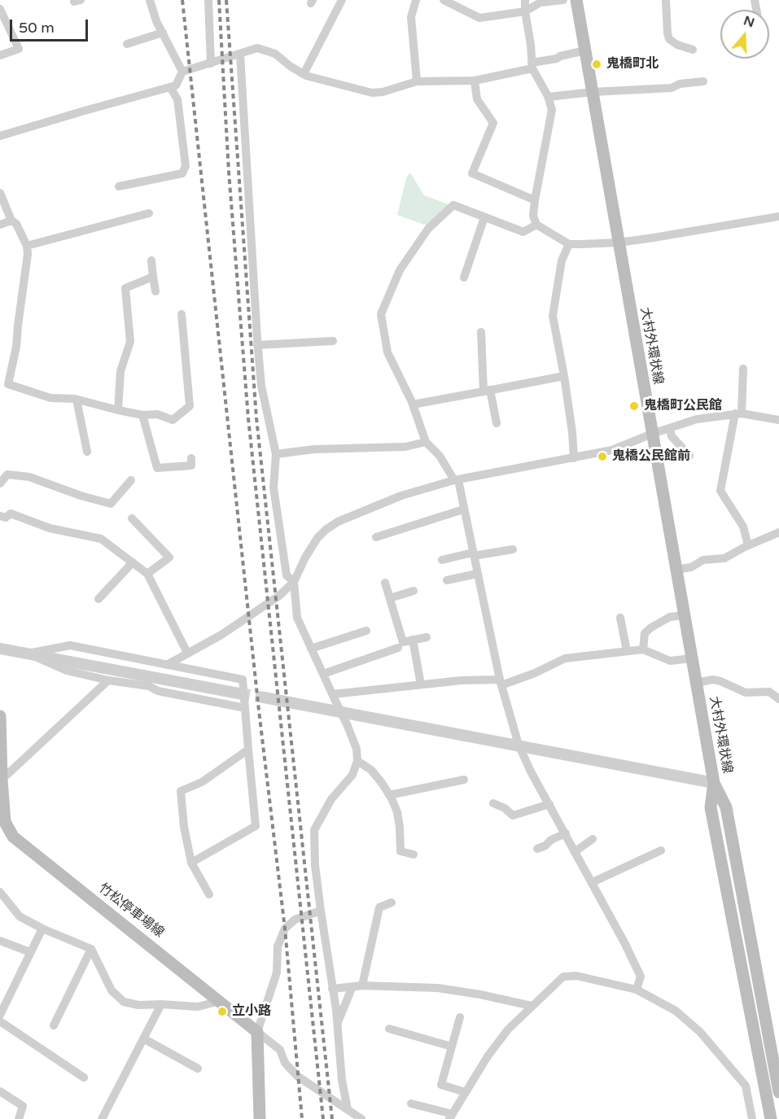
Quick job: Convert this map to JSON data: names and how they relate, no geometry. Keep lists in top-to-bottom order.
{
  "streets": {
    "main road": ["大村外環状線", "竹松停車場線"]
  },
  "places": [
    "鬼橋町北",
    "鬼橋町公民館",
    "鬼橋公民館前",
    "立小路"
  ],
  "scale_bar": "50 m",
  "north": "top"
}
